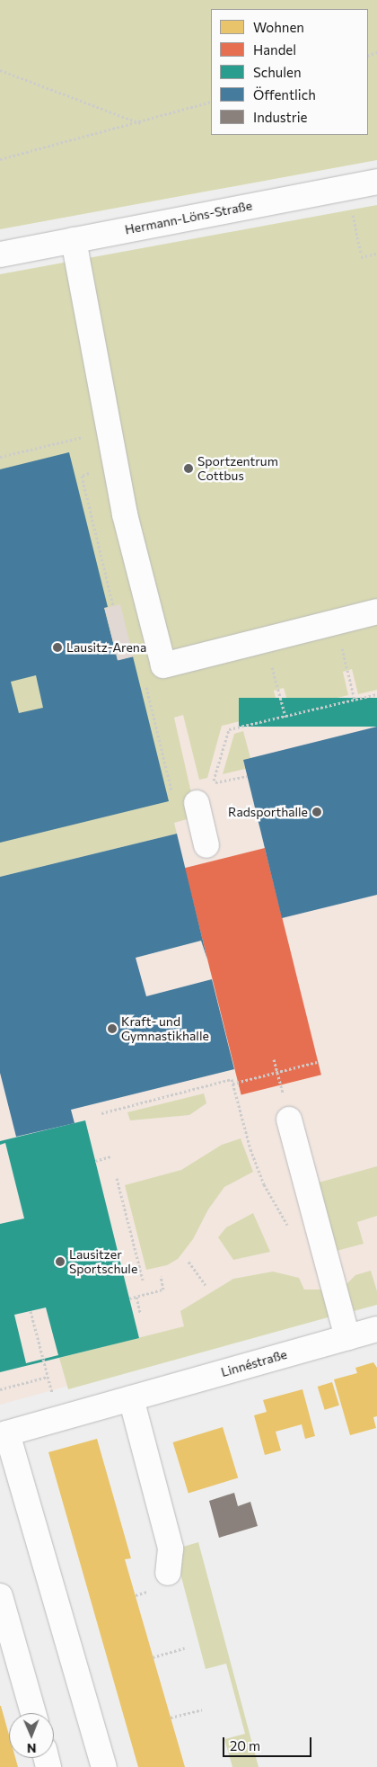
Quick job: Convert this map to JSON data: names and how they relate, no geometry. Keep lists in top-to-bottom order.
{
  "streets": {
    "street": ["Hermann-Löns-Straße", "Linnéstraße"]
  },
  "places": [
    "Sportzentrum Cottbus",
    "Lausitz-Arena",
    "Radsporthalle",
    "Kraft- und Gymnastikhalle",
    "Lausitzer Sportschule"
  ],
  "legend": [
    "Wohnen",
    "Handel",
    "Schulen",
    "Öffentlich",
    "Industrie"
  ],
  "scale_bar": "20 m",
  "north": "bottom"
}
